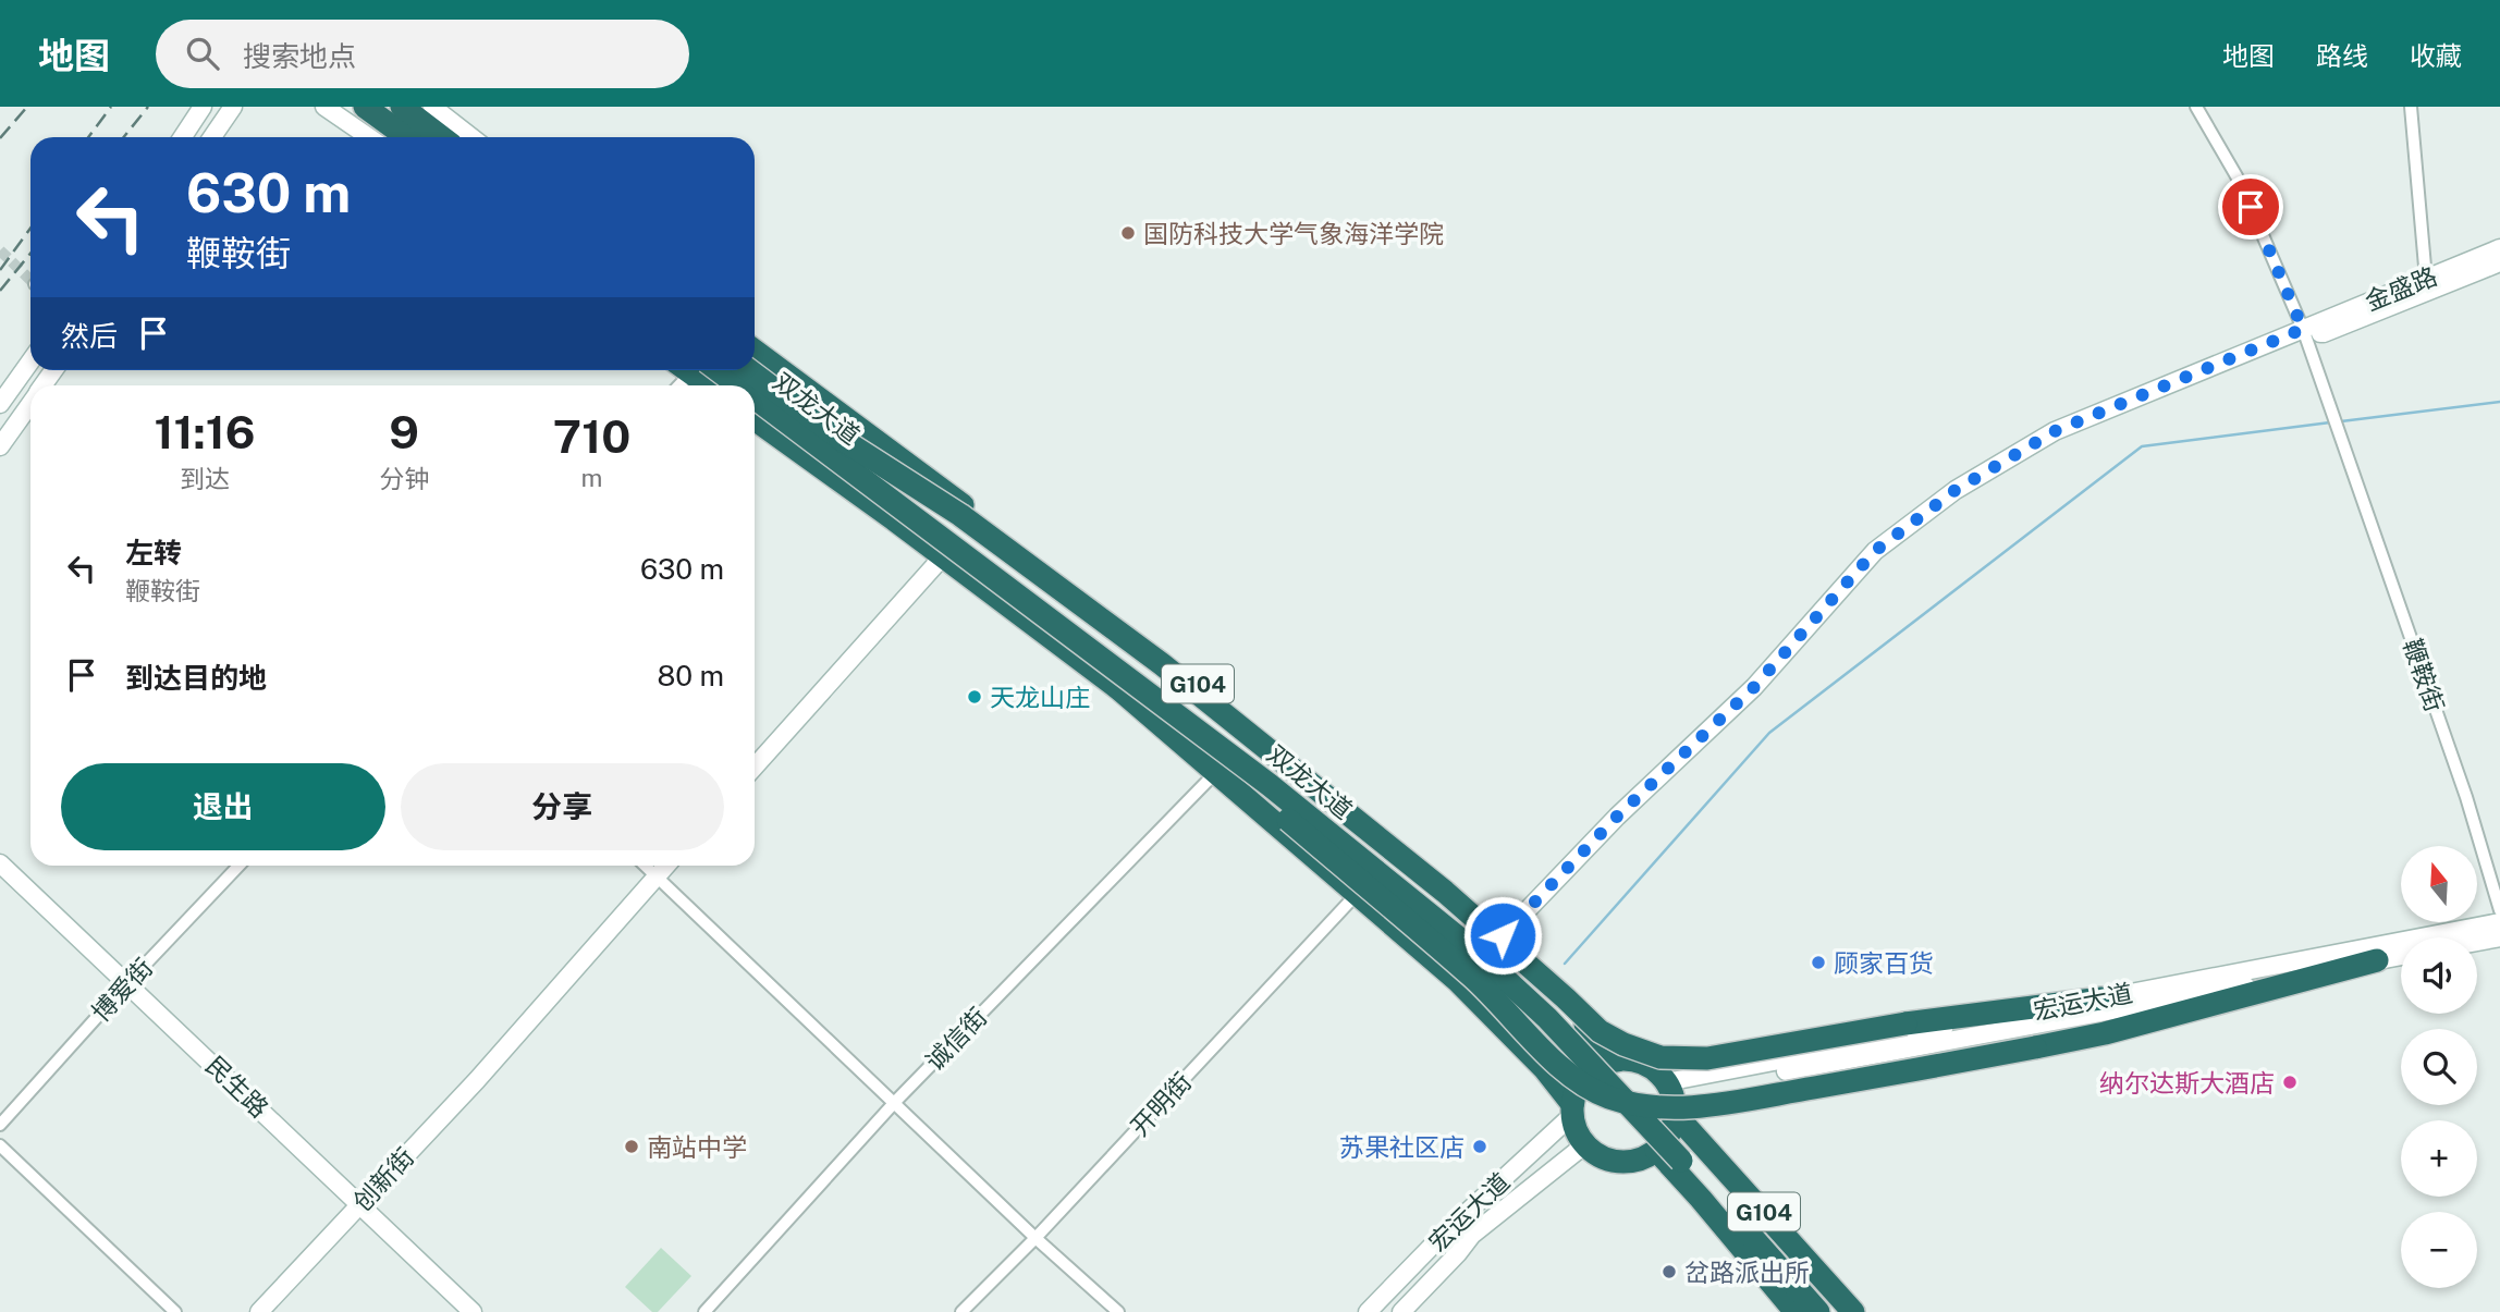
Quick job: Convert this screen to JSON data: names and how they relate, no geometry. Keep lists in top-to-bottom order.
{
  "streets": {
    "highway": ["双龙大道", "G104"],
    "street": [
      "金盛路",
      "鞭鞍街",
      "博爱街",
      "宏运大道",
      "诚信街",
      "民生路",
      "开明街",
      "创新街"
    ]
  },
  "crossings": [
    ["金盛路", "双龙大道"],
    ["金盛路", "鞭鞍街"],
    ["双龙大道", "G104"],
    ["双龙大道", "宏运大道"],
    ["双龙大道", "诚信街"],
    ["双龙大道", "开明街"],
    ["G104", "宏运大道"],
    ["博爱街", "民生路"],
    ["民生路", "创新街"]
  ],
  "places": [
    "国防科技大学气象海洋学院",
    "天龙山庄",
    "顾家百货",
    "纳尔达斯大酒店",
    "南站中学",
    "苏果社区店",
    "岔路派出所"
  ],
  "north": "top",
  "page": {
    "header": "地图",
    "search": "搜索地点",
    "nav": ["地图", "路线", "收藏"],
    "turn": ["630 m", "鞭鞍街"],
    "then": "然后",
    "eta": [
      "11:16",
      "到达",
      "9",
      "分钟",
      "710",
      "m"
    ],
    "list": [
      {
        "name": "左转",
        "note": "鞭鞍街",
        "value": "630 m"
      },
      {
        "name": "到达目的地",
        "value": "80 m"
      }
    ],
    "buttons": ["退出", "分享"],
    "map_buttons": ["+", "−"]
  }
}
